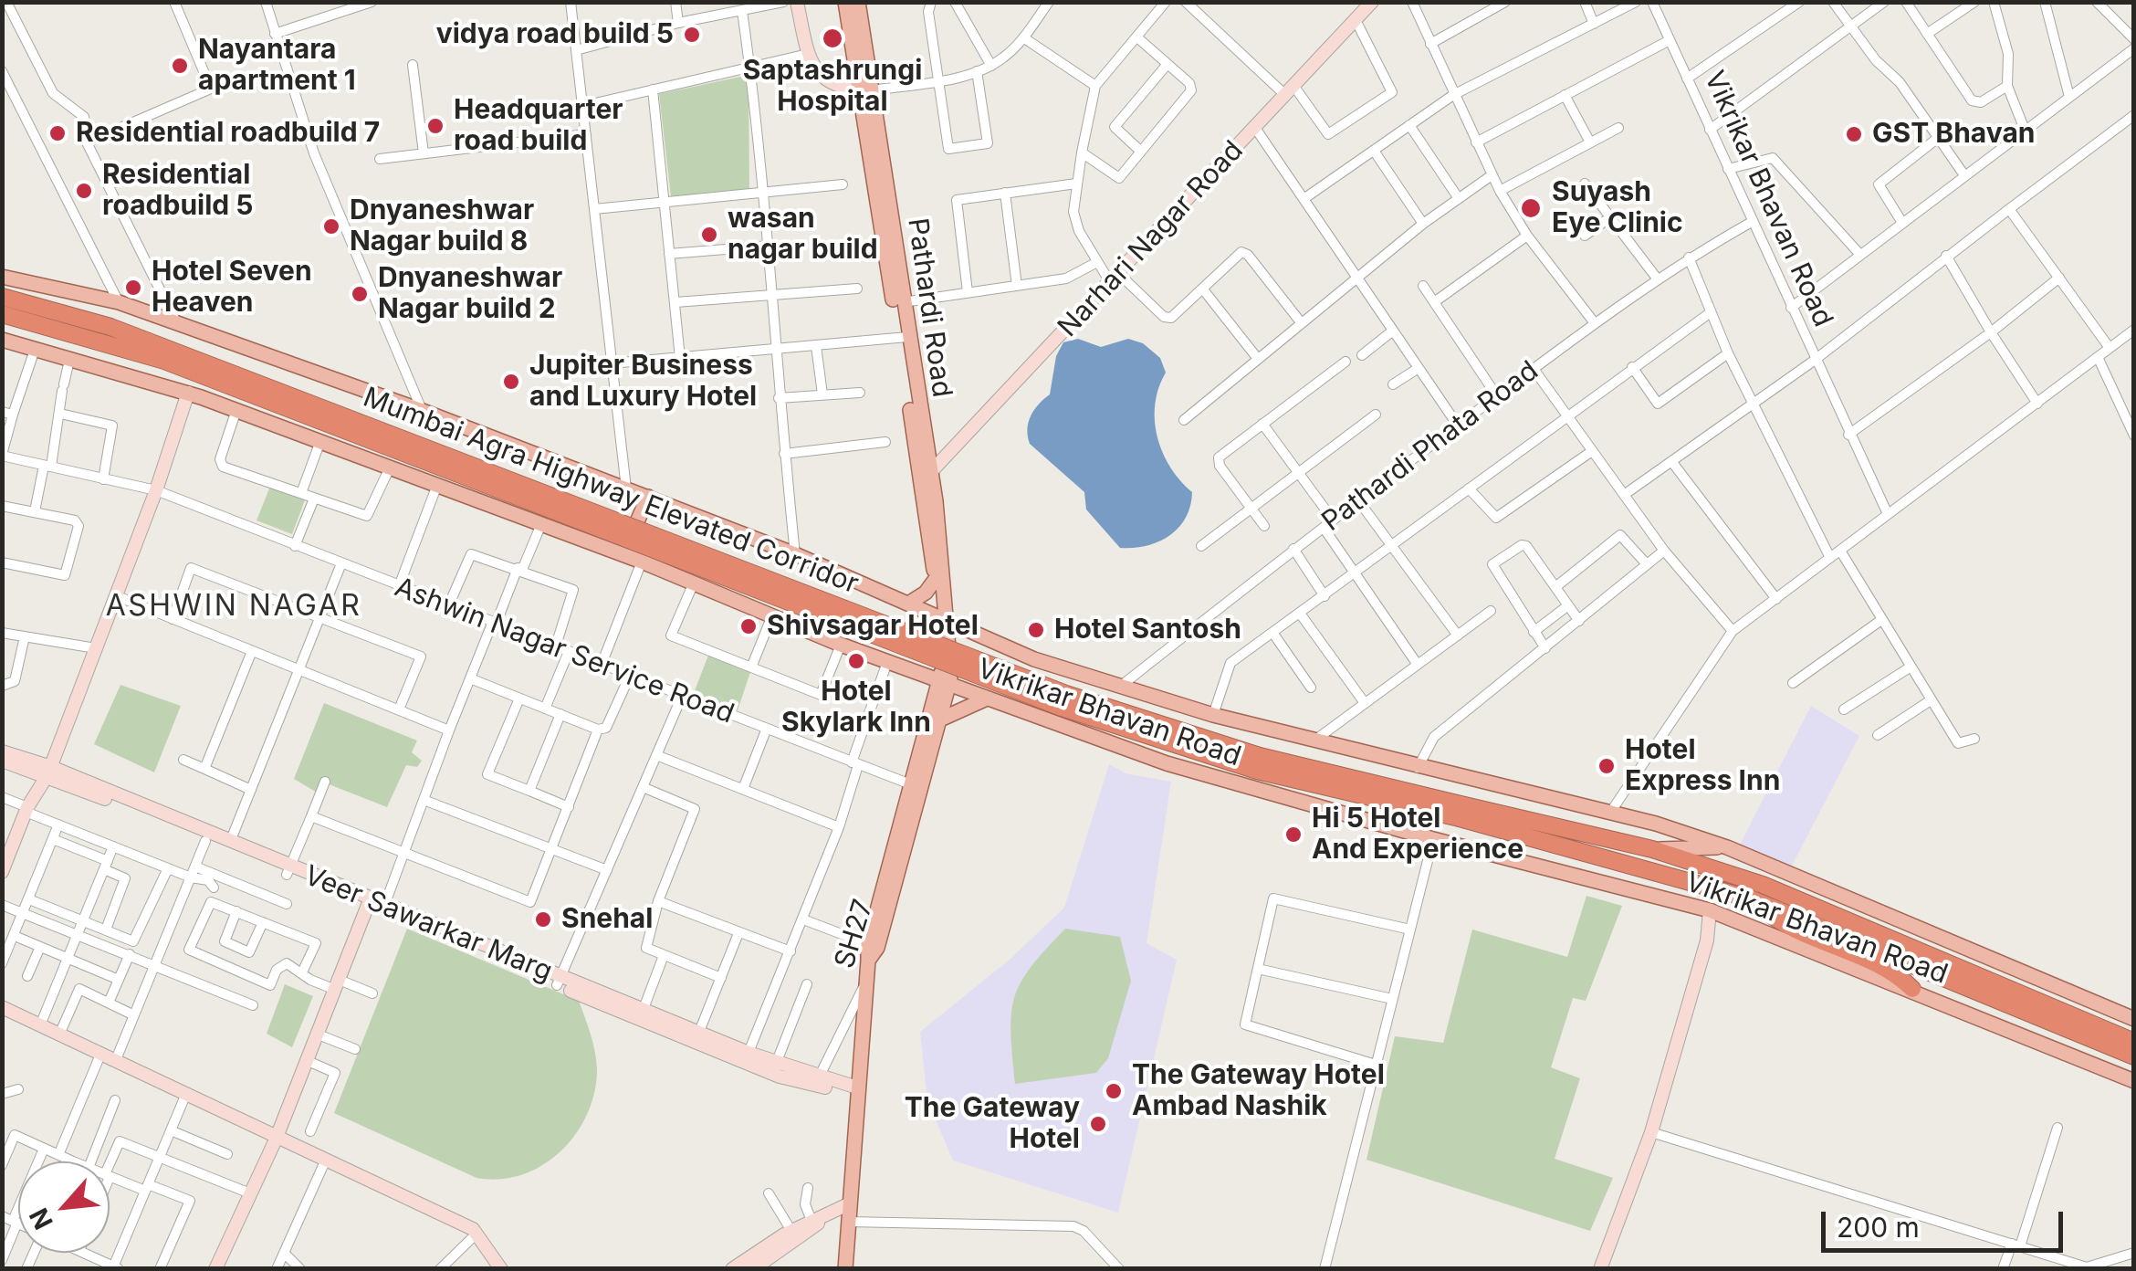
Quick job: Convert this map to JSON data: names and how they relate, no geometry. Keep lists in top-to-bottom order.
{
  "streets": {
    "highway": ["Mumbai Agra Highway Elevated Corridor"],
    "main road": ["Vikrikar Bhavan Road", "Pathardi Road", "SH27"],
    "street": [
      "Narhari Nagar Road",
      "Pathardi Phata Road",
      "Ashwin Nagar Service Road",
      "Veer Sawarkar Marg"
    ]
  },
  "crossings": [
    ["Vikrikar Bhavan Road", "Pathardi Phata Road"],
    ["Vikrikar Bhavan Road", "SH27"],
    ["Narhari Nagar Road", "SH27"],
    ["Ashwin Nagar Service Road", "SH27"],
    ["Veer Sawarkar Marg", "SH27"]
  ],
  "districts": ["ASHWIN NAGAR"],
  "places": [
    "vidya road build 5",
    "Saptashrungi Hospital",
    "Nayantara apartment 1",
    "Headquarter road build",
    "Residential roadbuild 7",
    "GST Bhavan",
    "Residential roadbuild 5",
    "Suyash Eye Clinic",
    "Dnyaneshwar Nagar build 8",
    "wasan nagar build",
    "Hotel Seven Heaven",
    "Dnyaneshwar Nagar build 2",
    "Jupiter Business and Luxury Hotel",
    "Shivsagar Hotel",
    "Hotel Santosh",
    "Hotel Skylark Inn",
    "Hotel Express Inn",
    "Hi 5 Hotel And Experience",
    "Snehal",
    "The Gateway Hotel Ambad Nashik",
    "The Gateway Hotel"
  ],
  "scale_bar": "200 m",
  "north": "bottom left"
}
